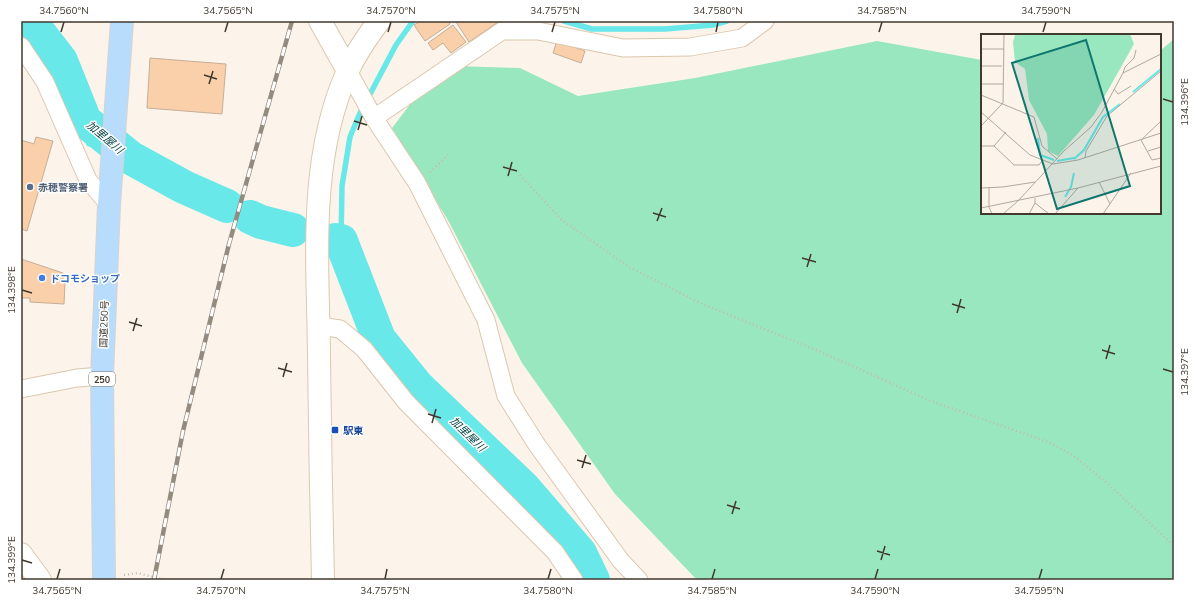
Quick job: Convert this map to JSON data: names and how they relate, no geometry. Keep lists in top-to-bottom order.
{
  "streets": {
    "highway": ["国道250号", "250"]
  },
  "water": ["加里屋川"],
  "places": {
    "other": ["赤穂警察署", "ドコモショップ"],
    "transit": ["駅東"]
  },
  "coordinates": [
    "34.7560°N",
    "34.7565°N",
    "34.7570°N",
    "34.7575°N",
    "34.7580°N",
    "34.7585°N",
    "34.7590°N",
    "134.396°E",
    "134.398°E",
    "134.397°E",
    "134.399°E",
    "34.7595°N"
  ]
}
